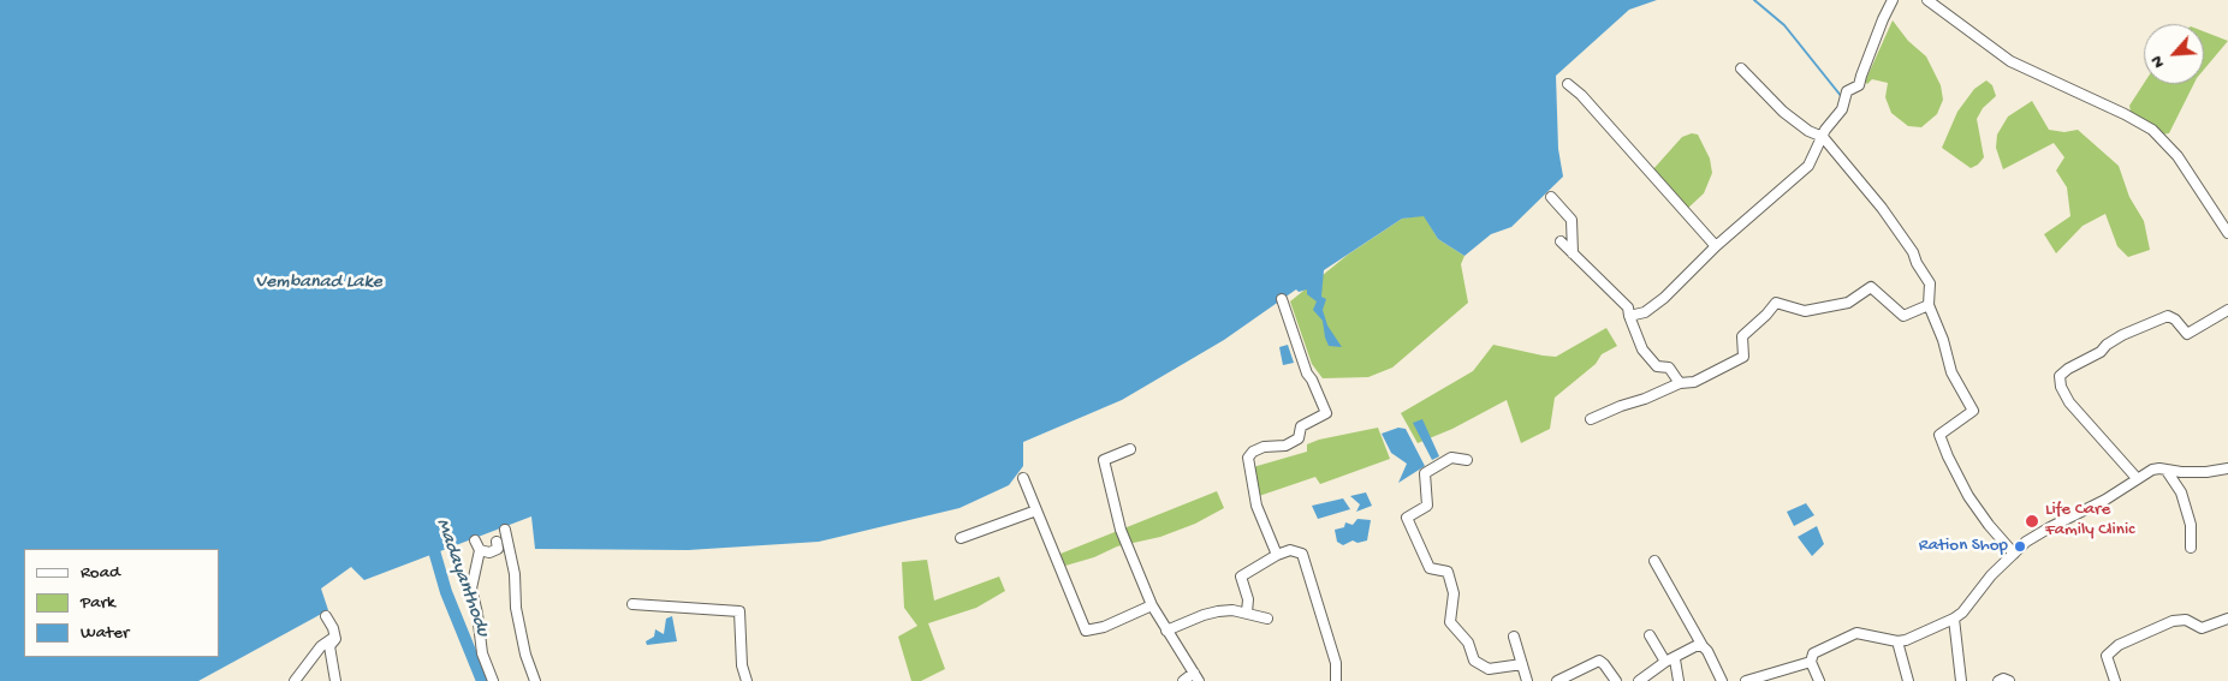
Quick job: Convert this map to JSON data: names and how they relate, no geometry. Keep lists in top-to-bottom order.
{
  "water": ["Vembanad Lake", "Madayanthodu"],
  "places": ["Life Care Family Clinic", "Ration Shop"],
  "legend": ["Road", "Park", "Water"],
  "north": "bottom left"
}
